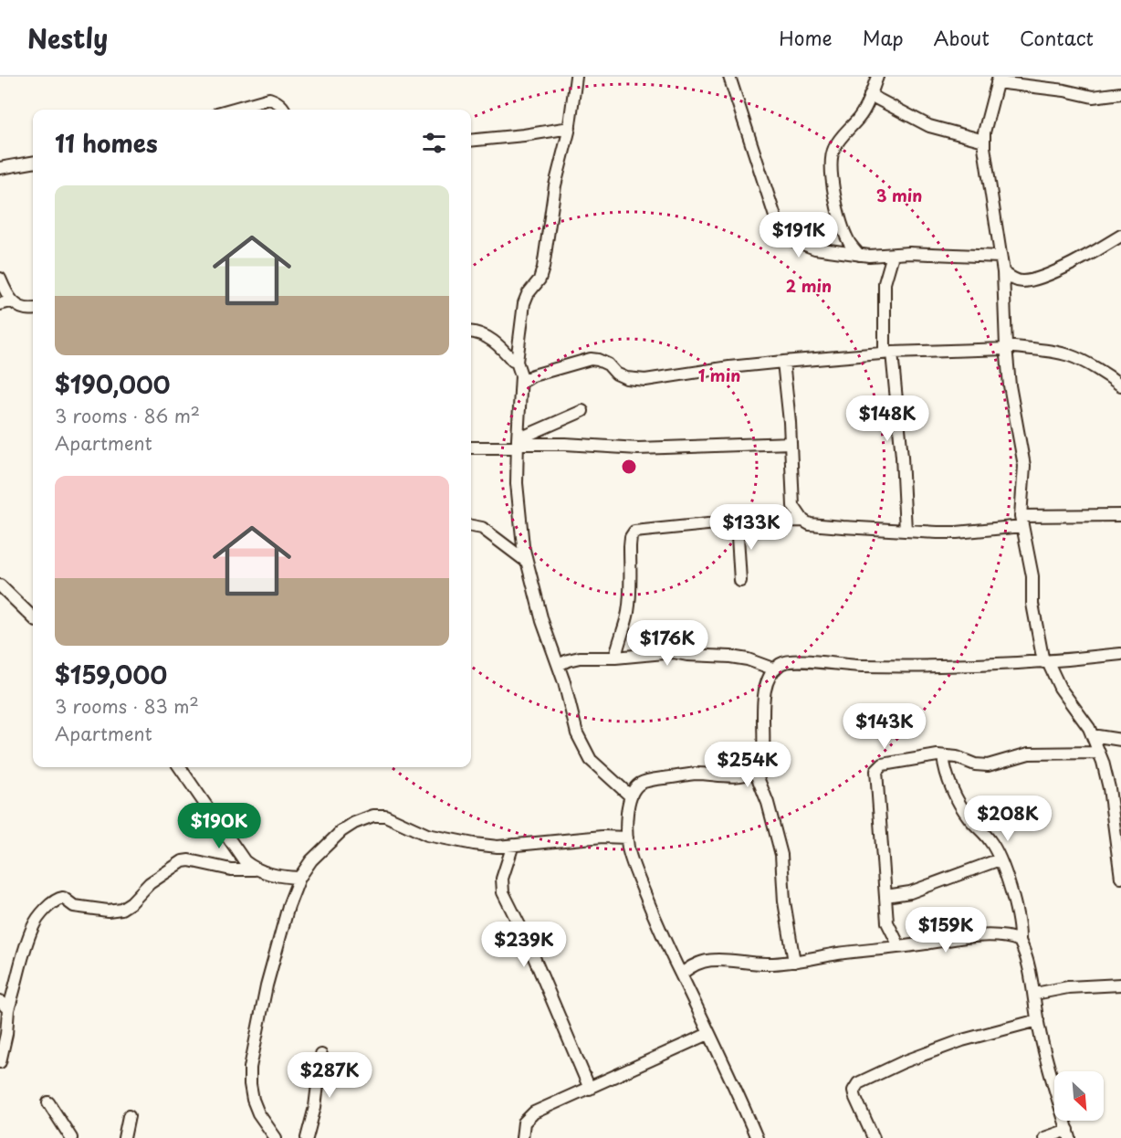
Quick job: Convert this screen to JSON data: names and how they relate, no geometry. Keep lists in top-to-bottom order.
{
  "north": "bottom right",
  "page": {
    "header": "Nestly",
    "nav": [
      "Home",
      "Map",
      "About",
      "Contact"
    ],
    "heading": "11 homes",
    "list": [
      {
        "name": "$190,000",
        "note": "3 rooms · 86 m² · Apartment"
      },
      {
        "name": "$159,000",
        "note": "3 rooms · 83 m² · Apartment"
      }
    ],
    "price": [
      "$191K",
      "$148K",
      "$133K",
      "$176K",
      "$143K",
      "$254K",
      "$208K",
      "$190K",
      "$159K",
      "$239K",
      "$287K"
    ]
  },
  "rings": ["3 min", "2 min", "1 min"]
}
